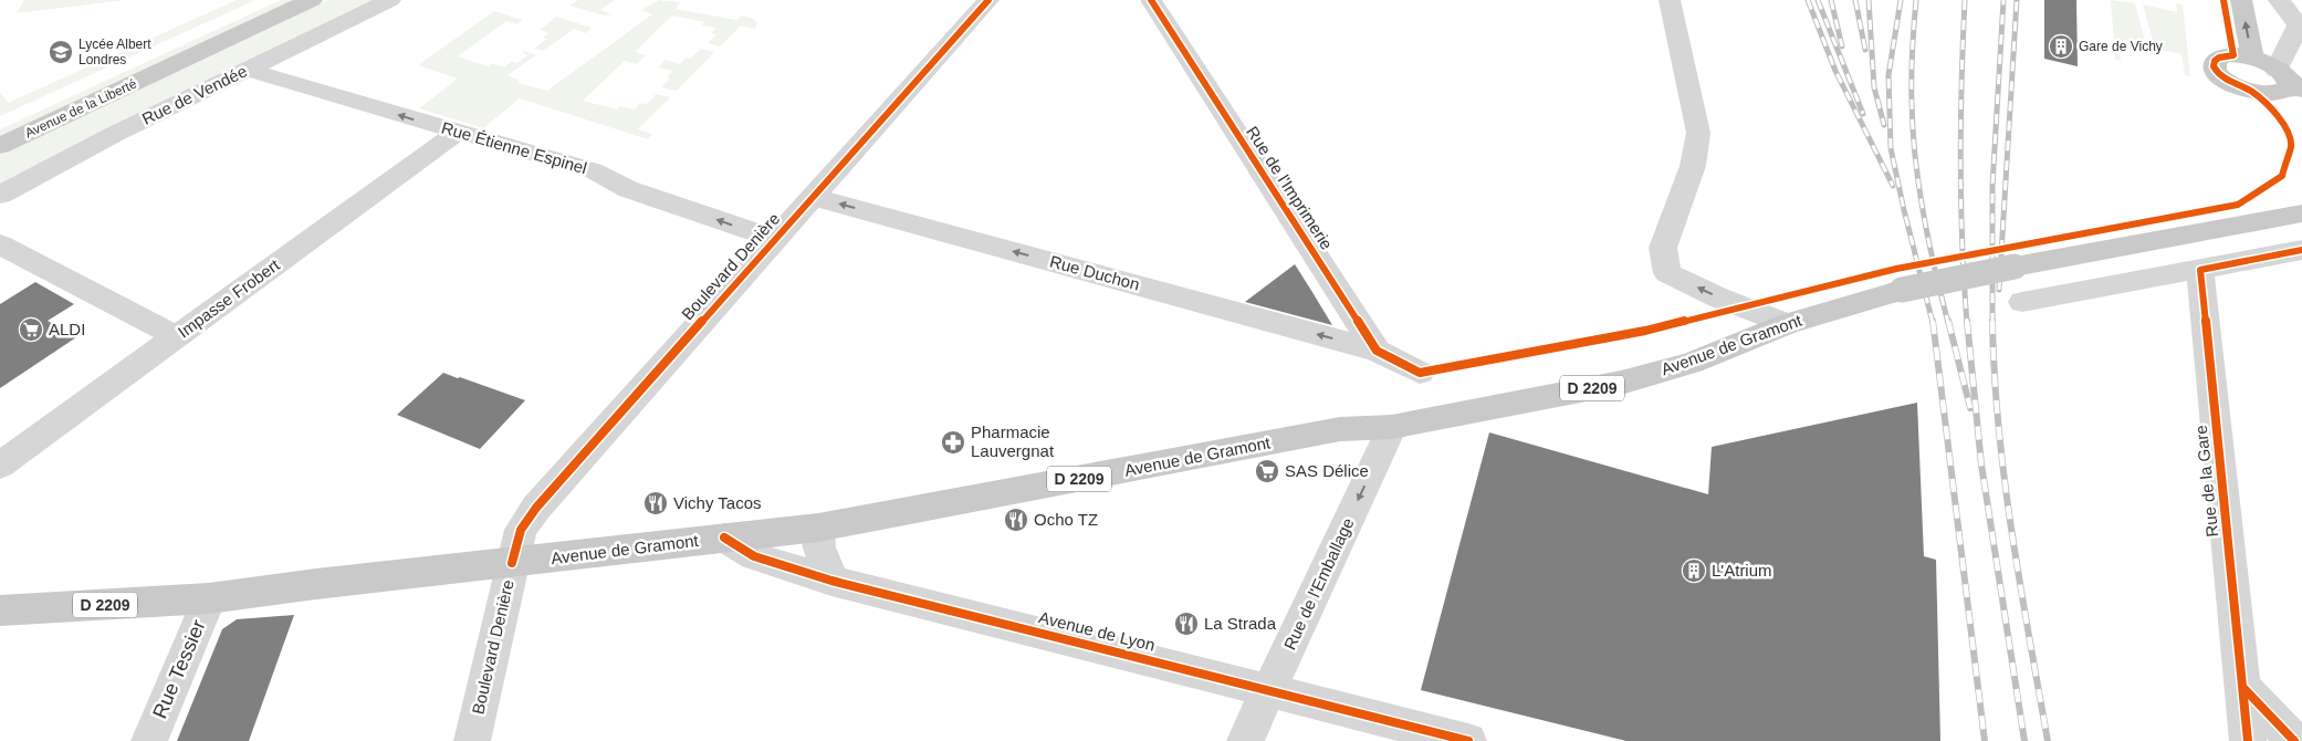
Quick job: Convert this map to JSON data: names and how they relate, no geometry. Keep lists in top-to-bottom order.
{
  "streets": {
    "main road": ["Avenue de la Liberté", "Avenue de Gramont", "D 2209"],
    "street": [
      "Rue de Vendée",
      "Rue Étienne Espinel",
      "Rue de l'Imprimerie",
      "Boulevard Denière",
      "Rue Duchon",
      "Impasse Frobert",
      "Rue de la Gare",
      "Rue de l'Emballage",
      "Avenue de Lyon",
      "Rue Tessier"
    ]
  },
  "crossings": [
    ["Rue de Vendée", "Rue Étienne Espinel"],
    ["Rue Étienne Espinel", "Boulevard Denière"],
    ["Rue Étienne Espinel", "Impasse Frobert"],
    ["Rue de l'Imprimerie", "Rue Duchon"],
    ["Boulevard Denière", "Rue Duchon"],
    ["Boulevard Denière", "Avenue de Gramont"],
    ["Avenue de Gramont", "Rue de l'Emballage"],
    ["Avenue de Gramont", "Avenue de Lyon"],
    ["Avenue de Gramont", "Rue Tessier"],
    ["Rue de l'Emballage", "Avenue de Lyon"]
  ],
  "one_way": ["Rue Étienne Espinel", "Rue Duchon", "Rue de l'Emballage"],
  "places": {
    "building": ["Gare de Vichy", "L'Atrium"],
    "school or university": ["Lycée Albert Londres"],
    "supermarket": ["ALDI", "SAS Délice"],
    "pharmacy": ["Pharmacie Lauvergnat"],
    "restaurant": ["Vichy Tacos", "Ocho TZ", "La Strada"]
  }
}
